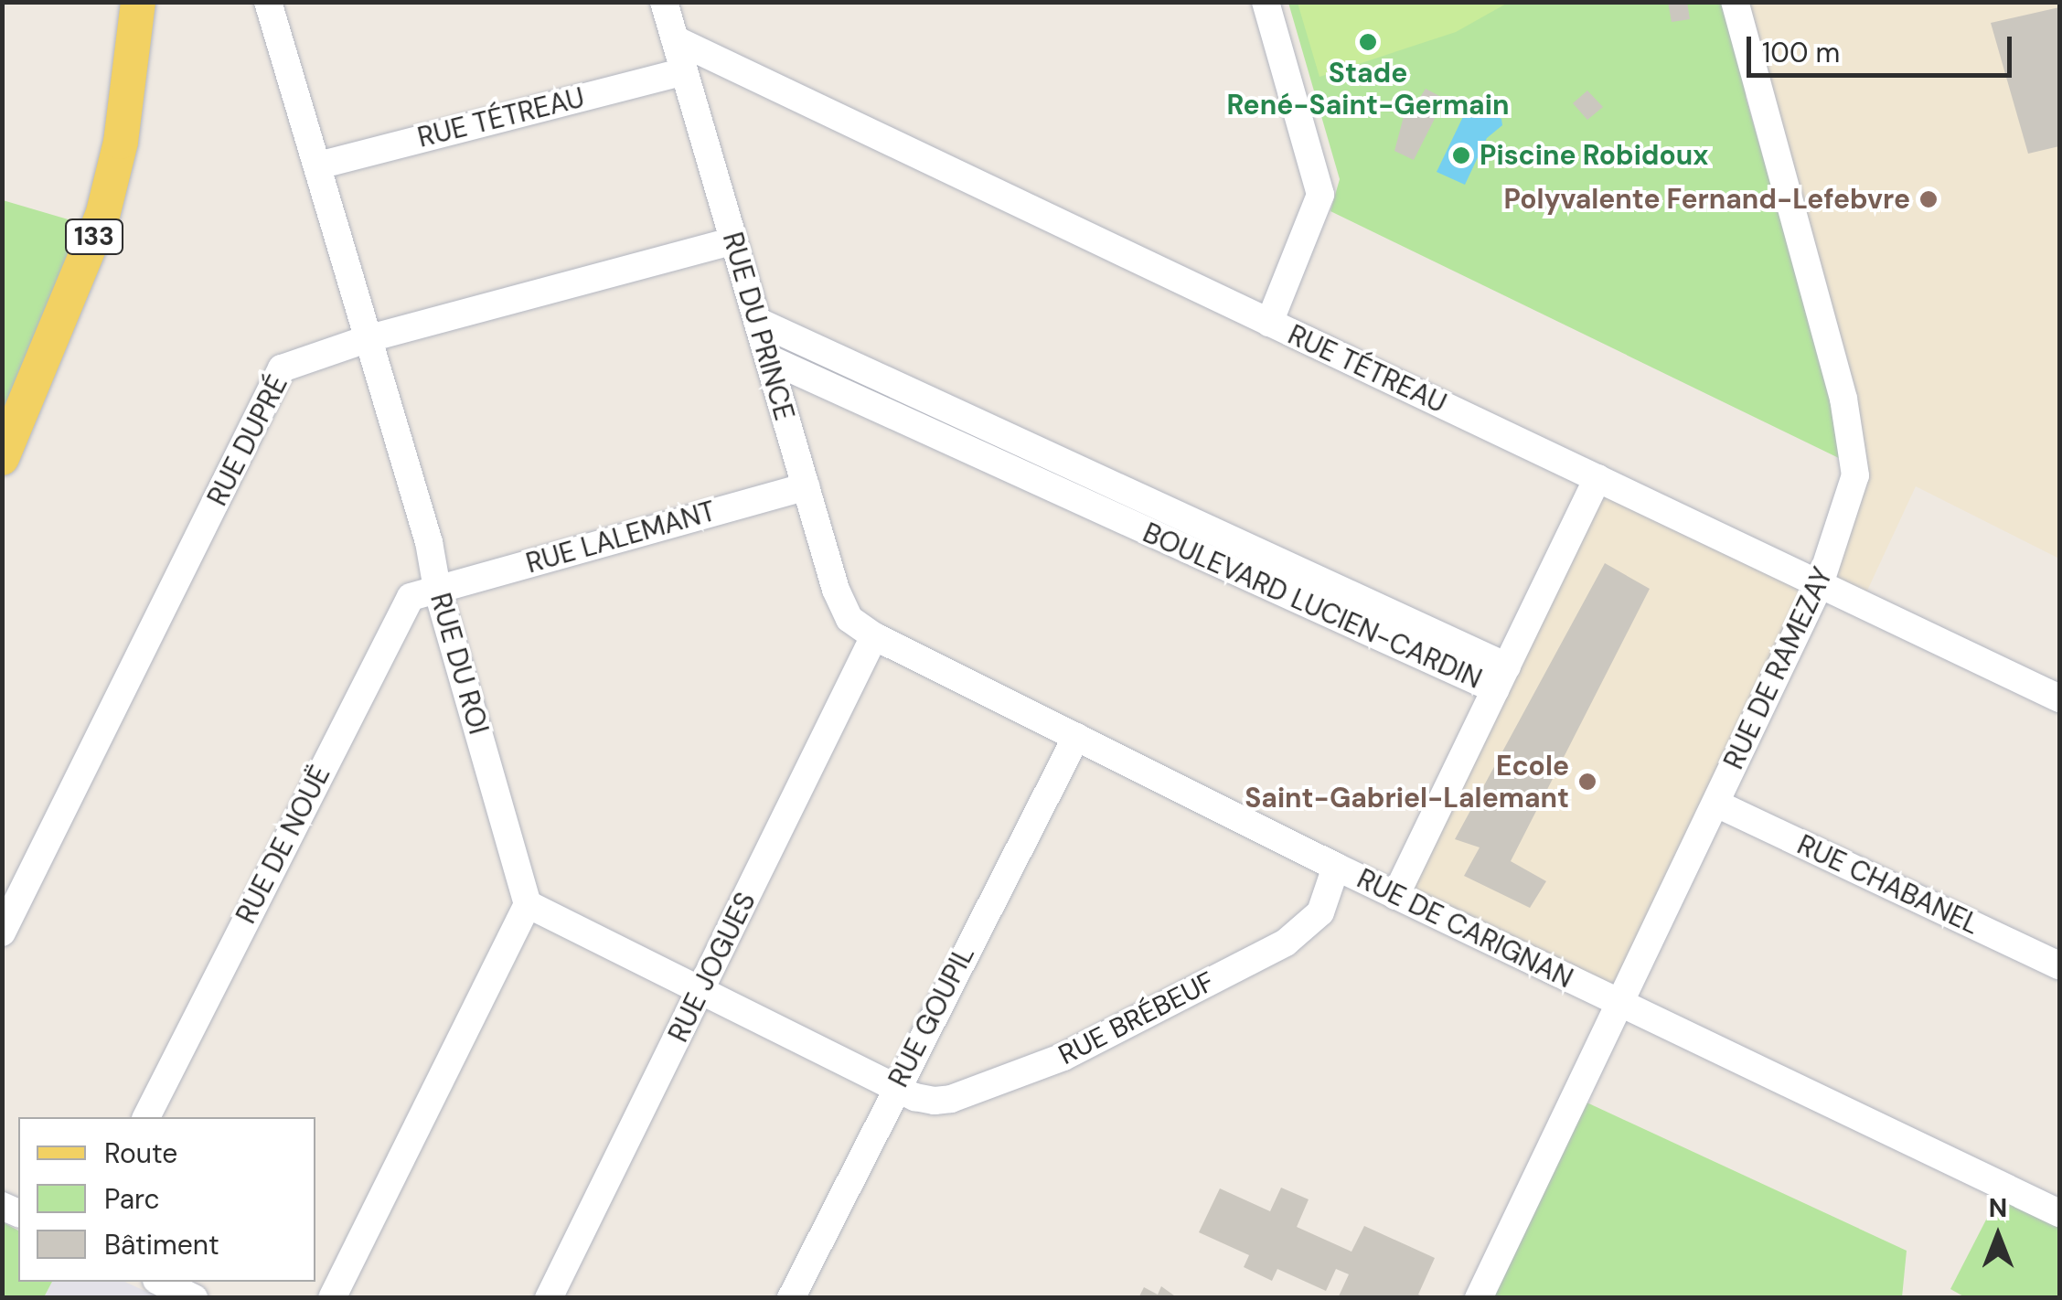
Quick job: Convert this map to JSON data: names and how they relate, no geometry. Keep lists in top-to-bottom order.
{
  "streets": {
    "main road": ["133"],
    "street": [
      "RUE TÉTREAU",
      "RUE DU PRINCE",
      "RUE DUPRÉ",
      "RUE LALEMANT",
      "BOULEVARD LUCIEN-CARDIN",
      "RUE DU ROI",
      "RUE DE RAMEZAY",
      "RUE DE NOUË",
      "RUE CHABANEL",
      "RUE DE CARIGNAN",
      "RUE JOGUES",
      "RUE GOUPIL",
      "RUE BRÉBEUF"
    ]
  },
  "crossings": [
    ["RUE TÉTREAU", "RUE DU PRINCE"],
    ["RUE TÉTREAU", "RUE DU ROI"],
    ["RUE TÉTREAU", "RUE DE RAMEZAY"],
    ["RUE DU PRINCE", "RUE DUPRÉ"],
    ["RUE DU PRINCE", "RUE LALEMANT"],
    ["RUE DU PRINCE", "BOULEVARD LUCIEN-CARDIN"],
    ["RUE DU PRINCE", "RUE DE CARIGNAN"],
    ["RUE DU PRINCE", "RUE JOGUES"],
    ["RUE DUPRÉ", "RUE DU ROI"],
    ["RUE LALEMANT", "RUE DU ROI"],
    ["RUE LALEMANT", "RUE DE NOUË"],
    ["RUE DU ROI", "RUE DE NOUË"],
    ["RUE DU ROI", "RUE BRÉBEUF"],
    ["RUE DE RAMEZAY", "RUE CHABANEL"],
    ["RUE DE RAMEZAY", "RUE DE CARIGNAN"],
    ["RUE DE CARIGNAN", "RUE JOGUES"],
    ["RUE DE CARIGNAN", "RUE GOUPIL"],
    ["RUE DE CARIGNAN", "RUE BRÉBEUF"],
    ["RUE JOGUES", "RUE BRÉBEUF"],
    ["RUE GOUPIL", "RUE BRÉBEUF"]
  ],
  "places": [
    "Stade René-Saint-Germain",
    "Piscine Robidoux",
    "Polyvalente Fernand-Lefebvre",
    "Ecole Saint-Gabriel-Lalemant"
  ],
  "legend": ["Route", "Parc", "Bâtiment"],
  "scale_bar": "100 m",
  "north": "top"
}
